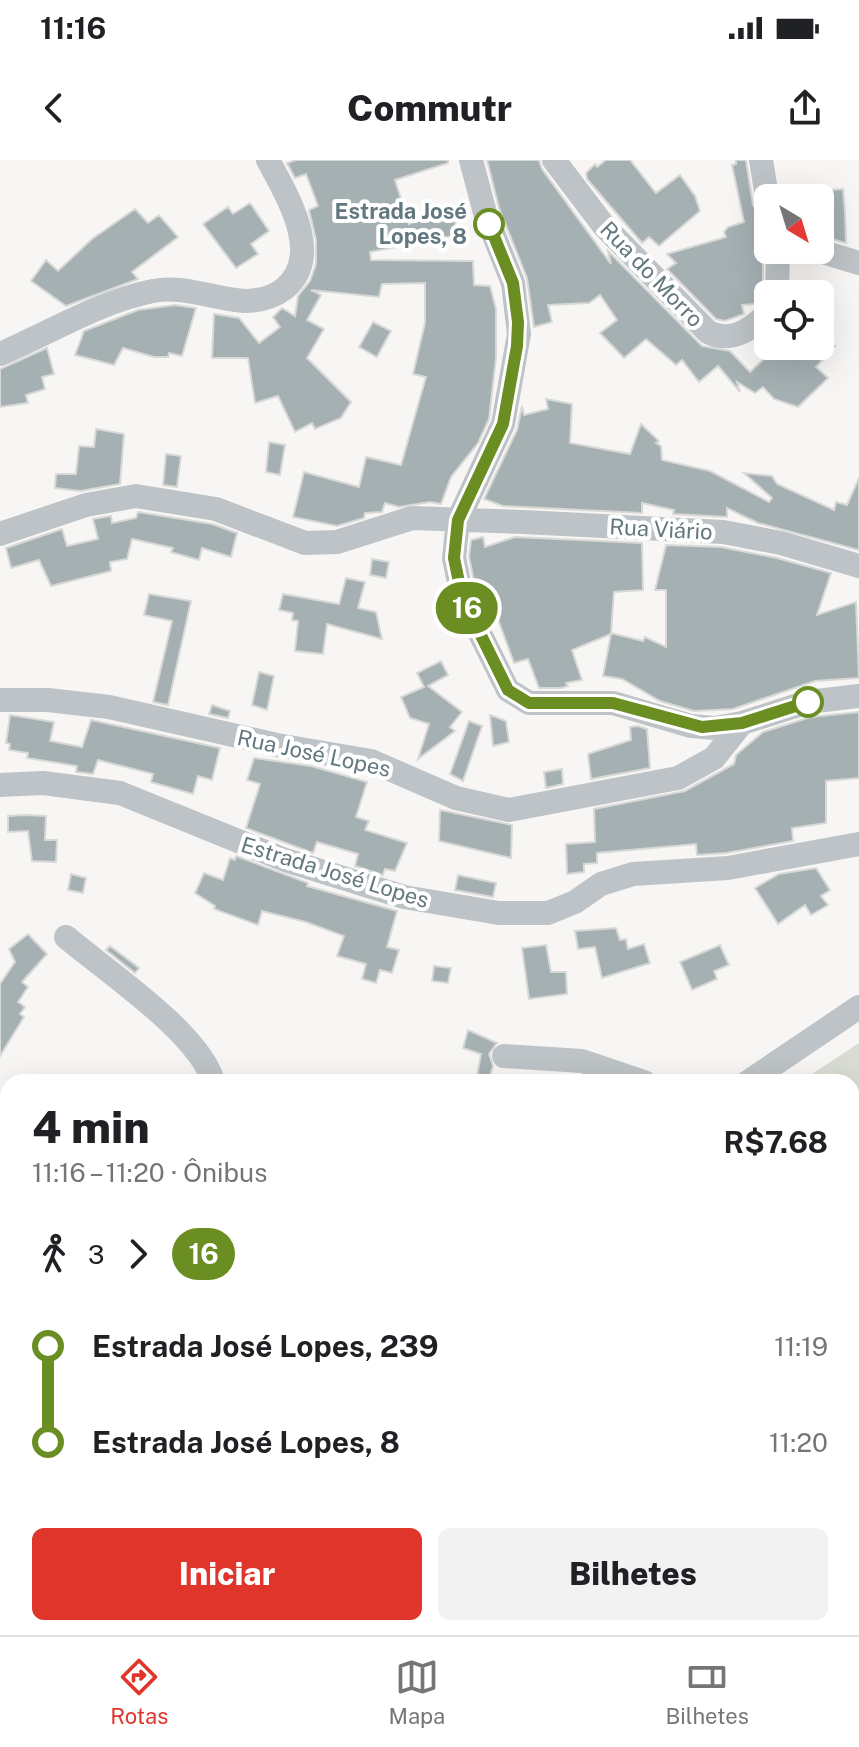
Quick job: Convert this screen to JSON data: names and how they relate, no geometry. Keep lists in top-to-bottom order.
{
  "streets": {
    "street": [
      "Rua do Morro",
      "Rua Viário",
      "Rua José Lopes",
      "Estrada José Lopes"
    ]
  },
  "places": ["Estrada José Lopes, 8"],
  "lines": ["bus line 16"],
  "north": "bottom right",
  "page": {
    "status": "11:16",
    "header": "Commutr",
    "on_map": "16",
    "heading": ["4 min", "11:16 – 11:20 · Ônibus", "R$7.68"],
    "legs": ["3", "16"],
    "list": [
      {
        "name": "Estrada José Lopes, 239",
        "value": "11:19"
      },
      {
        "name": "Estrada José Lopes, 8",
        "value": "11:20"
      }
    ],
    "buttons": ["Iniciar", "Bilhetes"],
    "tabs": ["Rotas", "Mapa", "Bilhetes"]
  }
}
